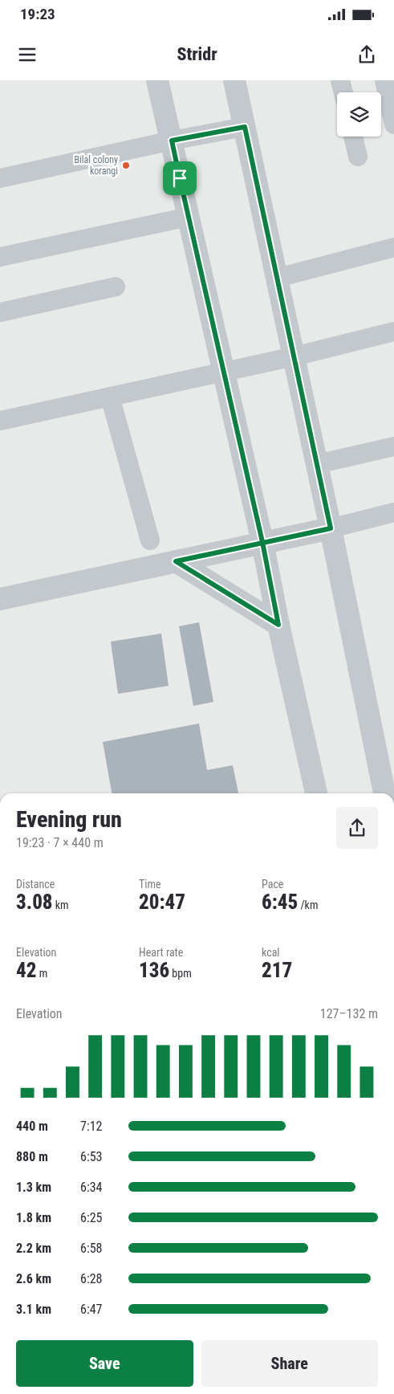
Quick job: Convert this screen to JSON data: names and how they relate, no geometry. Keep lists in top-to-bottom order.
{
  "places": ["Bilal colony korangi"],
  "page": {
    "status": "19:23",
    "header": "Stridr",
    "heading": ["Evening run", "19:23 · 7 × 440 m"],
    "stats": [
      ["Distance", "3.08 km"],
      ["Time", "20:47"],
      ["Pace", "6:45 /km"],
      ["Elevation", "42 m"],
      ["Heart rate", "136 bpm"],
      ["kcal", "217"]
    ],
    "chart": ["Elevation", "127–132 m"],
    "list": [
      {
        "name": "440 m",
        "note": "7:12"
      },
      {
        "name": "880 m",
        "note": "6:53"
      },
      {
        "name": "1.3 km",
        "note": "6:34"
      },
      {
        "name": "1.8 km",
        "note": "6:25"
      },
      {
        "name": "2.2 km",
        "note": "6:58"
      },
      {
        "name": "2.6 km",
        "note": "6:28"
      },
      {
        "name": "3.1 km",
        "note": "6:47"
      }
    ],
    "buttons": ["Save", "Share"]
  }
}
